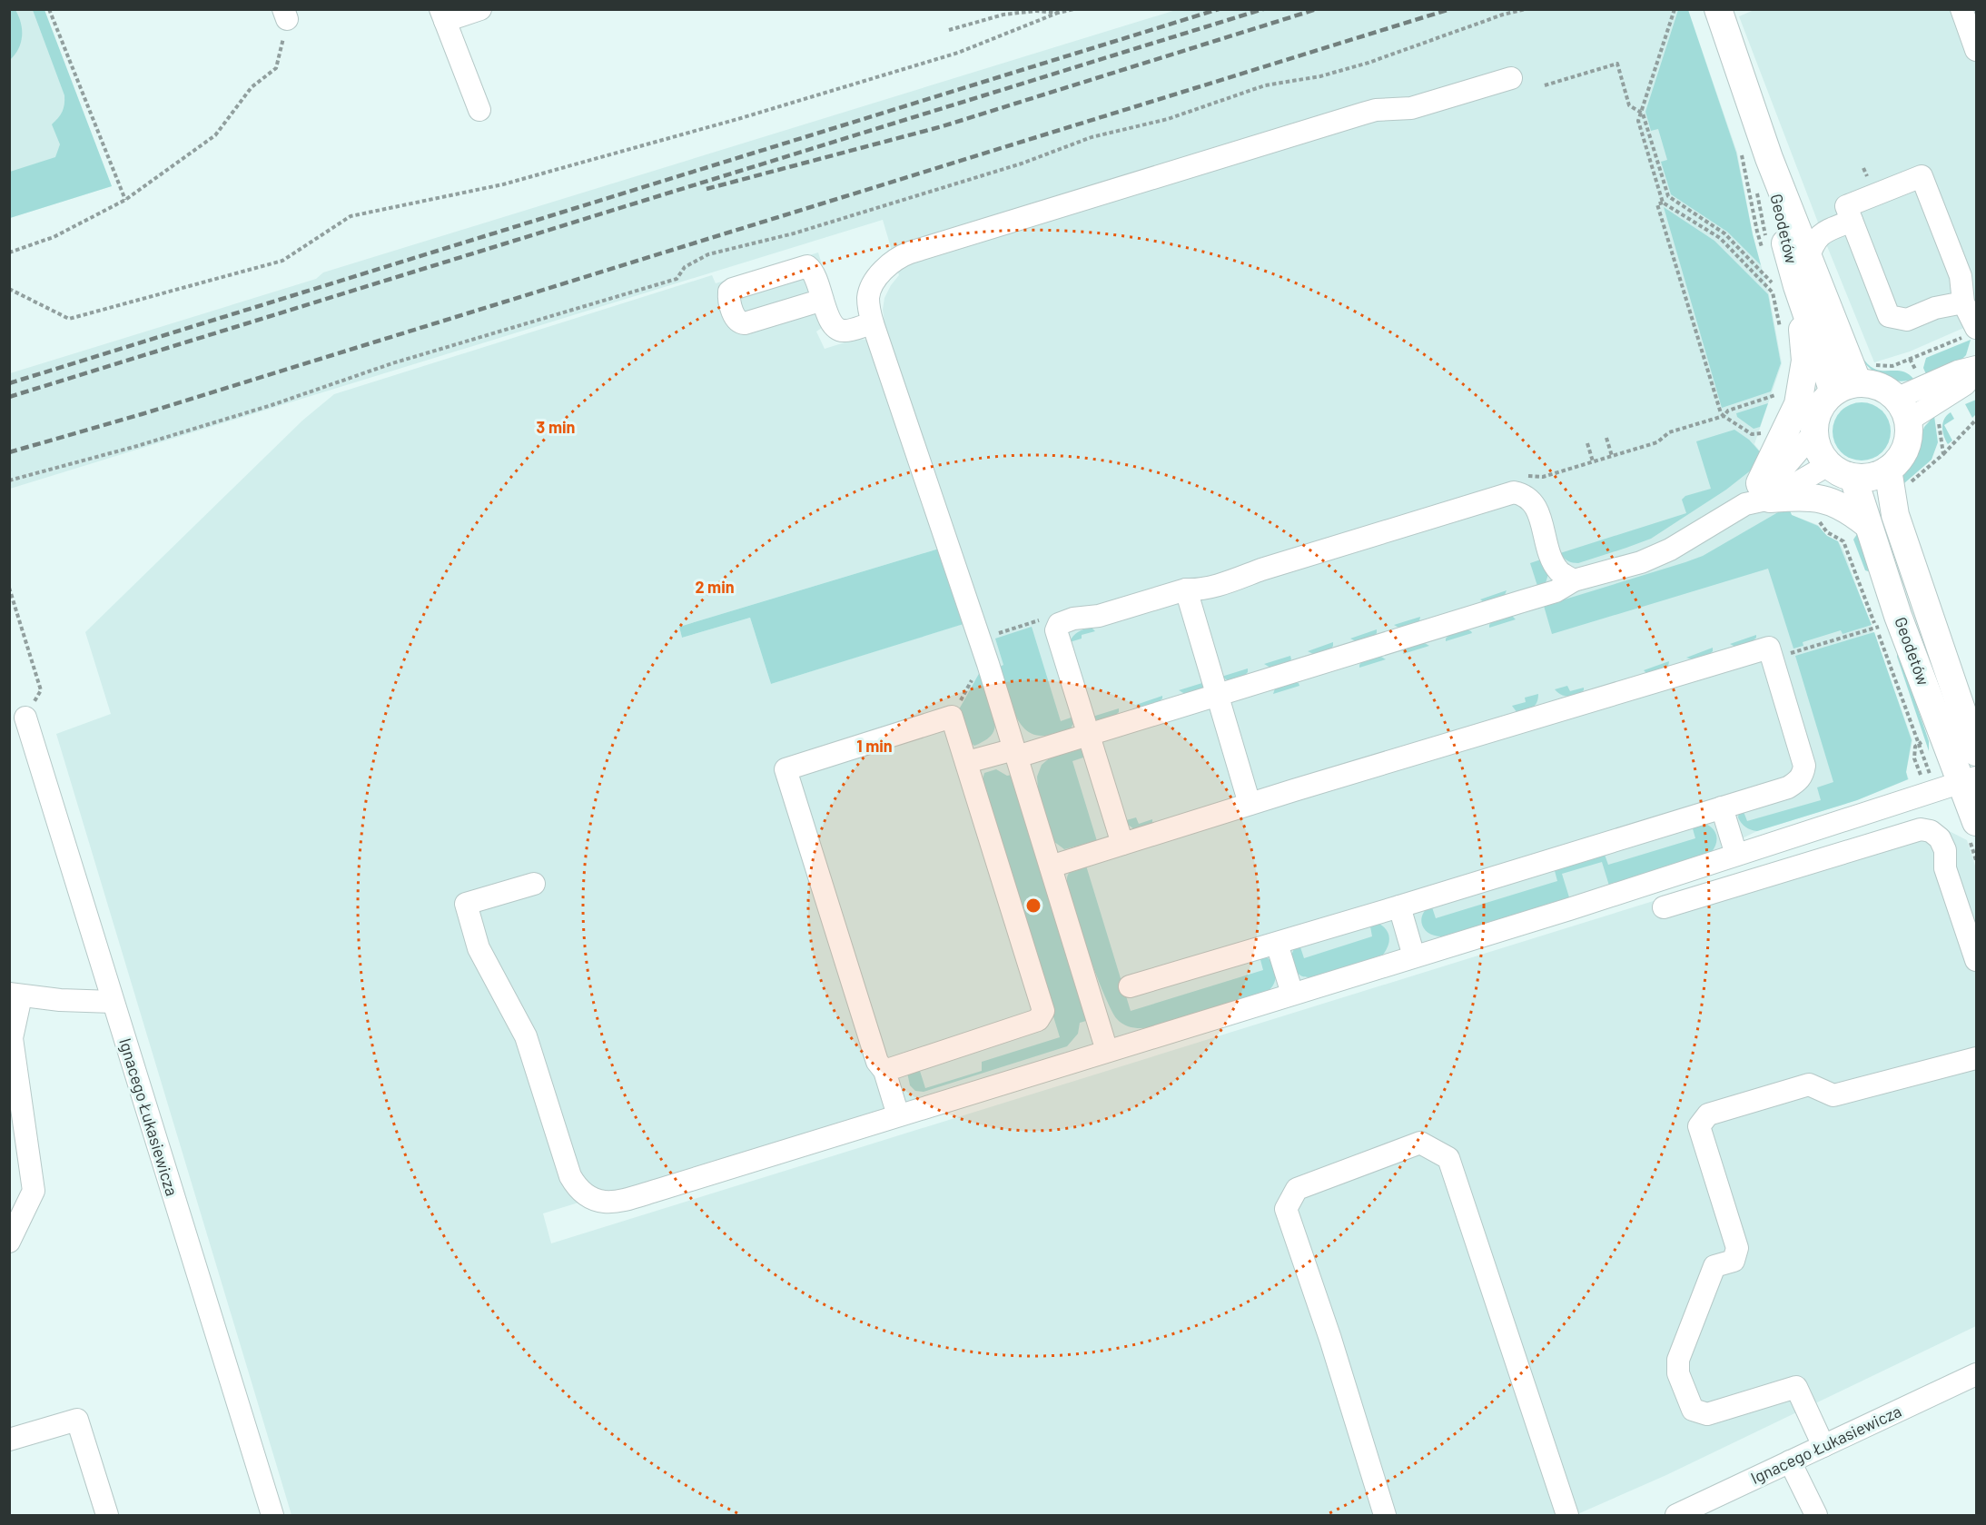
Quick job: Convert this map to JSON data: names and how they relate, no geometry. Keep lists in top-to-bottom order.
{
  "streets": {
    "main road": ["Geodetów"],
    "street": ["Ignacego Łukasiewicza"]
  },
  "rings": ["3 min", "2 min", "1 min"]
}
